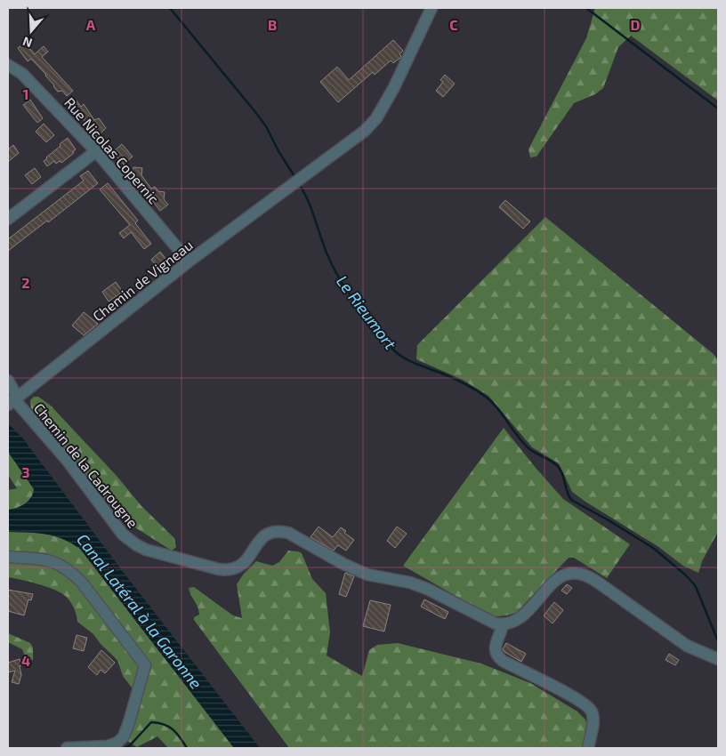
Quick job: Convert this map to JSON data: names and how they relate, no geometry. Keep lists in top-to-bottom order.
{
  "streets": {
    "street": ["Rue Nicolas Copernic", "Chemin de Vigneau", "Chemin de la Cadrougne"]
  },
  "crossings": [
    ["Rue Nicolas Copernic", "Chemin de Vigneau"],
    ["Chemin de Vigneau", "Chemin de la Cadrougne"]
  ],
  "water": ["Le Rieumort", "Canal Latéral à la Garonne"],
  "north": "bottom",
  "grid": {
    "columns": [
      "A",
      "B",
      "C",
      "D"
    ],
    "rows": [
      "1",
      "2",
      "3",
      "4"
    ]
  }
}
